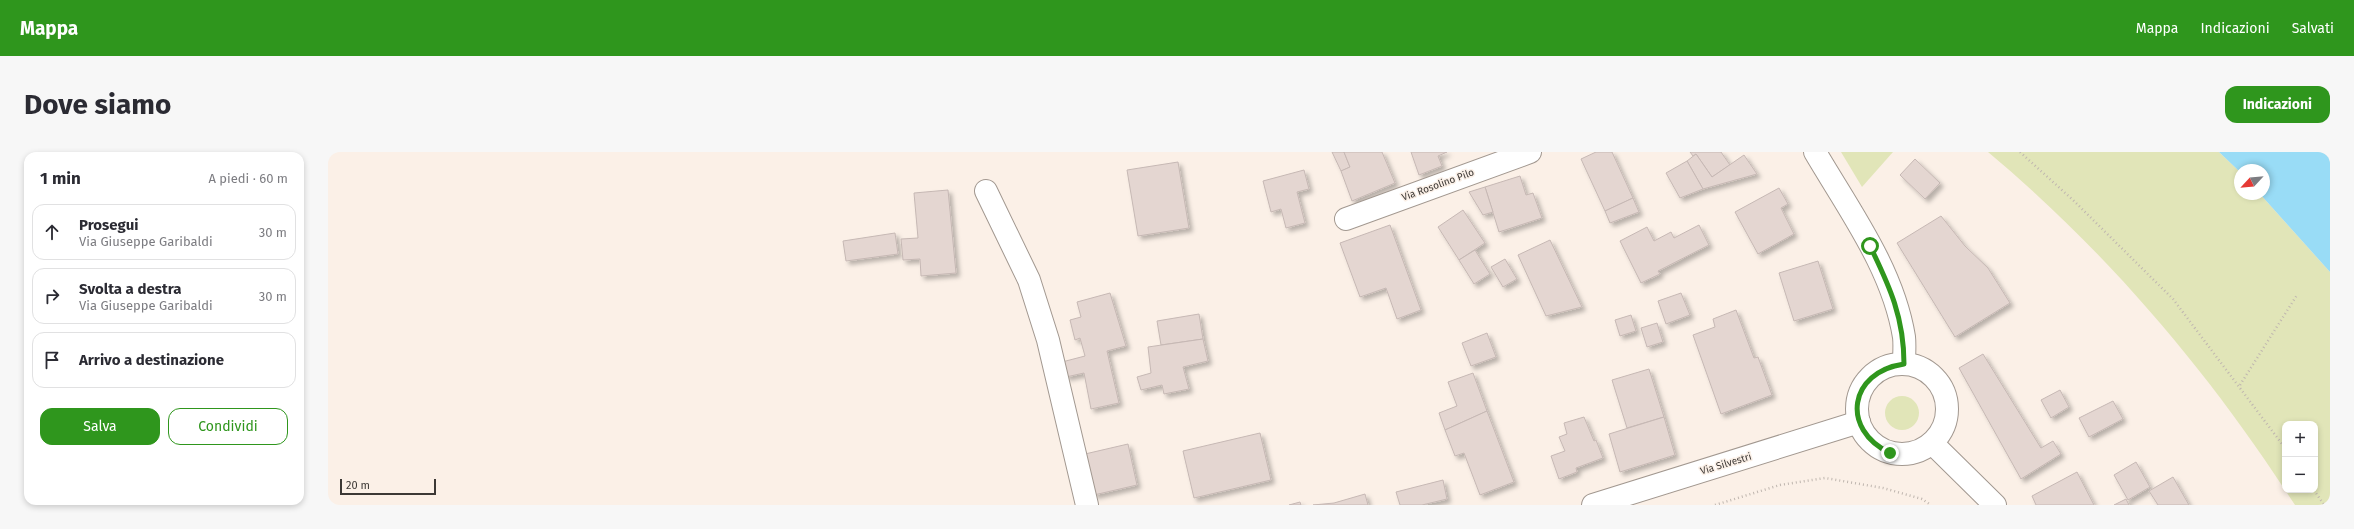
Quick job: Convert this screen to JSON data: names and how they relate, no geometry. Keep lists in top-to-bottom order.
{
  "streets": {
    "street": ["Via Rosolino Pilo", "Via Silvestri"]
  },
  "scale_bar": "20 m",
  "north": "bottom left",
  "page": {
    "header": "Mappa",
    "nav": ["Mappa", "Indicazioni", "Salvati"],
    "buttons": [
      "Indicazioni",
      ["Salva", "Condividi"]
    ],
    "title": "Dove siamo",
    "heading": ["1 min", "A piedi · 60 m"],
    "list": [
      ["Prosegui", "Via Giuseppe Garibaldi", "30 m"],
      ["Svolta a destra", "Via Giuseppe Garibaldi", "30 m"],
      "Arrivo a destinazione"
    ],
    "map_buttons": ["+", "−"],
    "scale": "20 m"
  }
}
